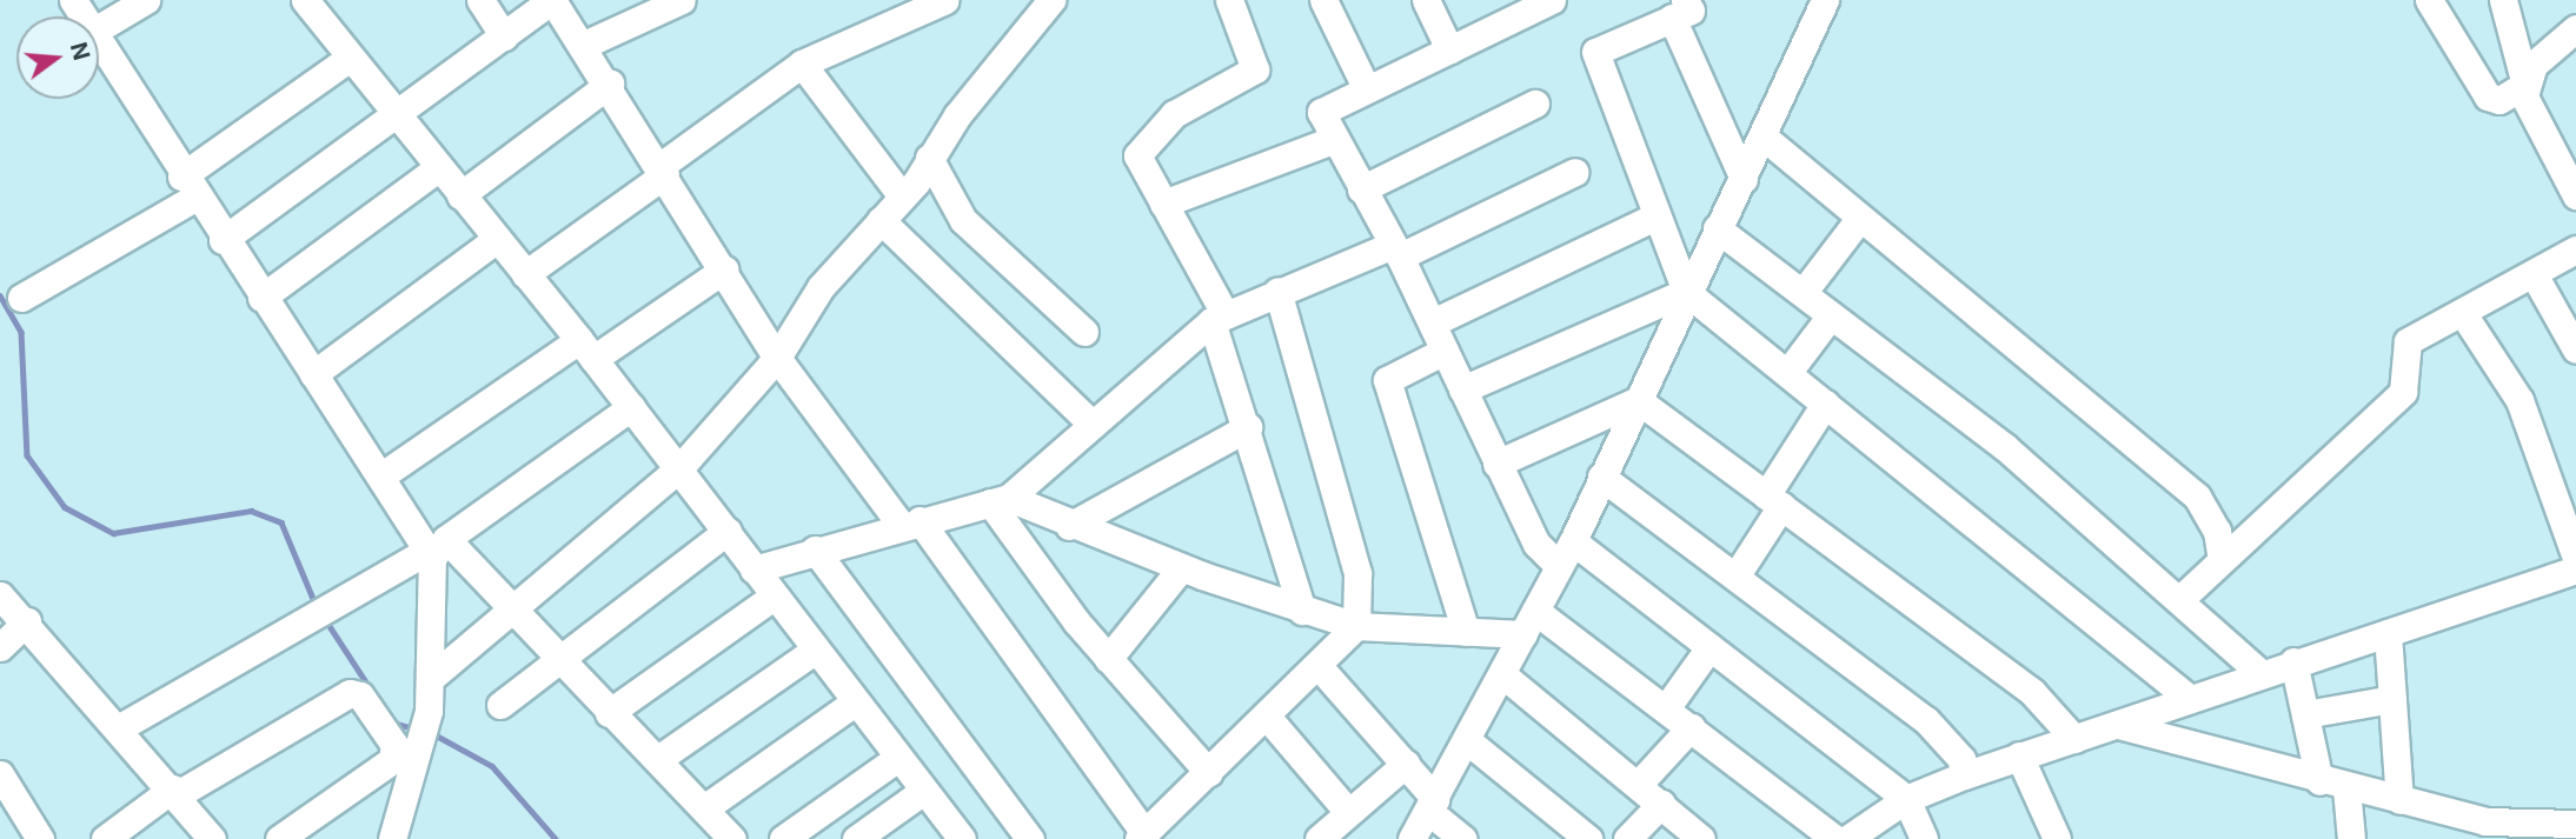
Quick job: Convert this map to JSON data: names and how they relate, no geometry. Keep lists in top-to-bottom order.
{
  "north": "right"
}
